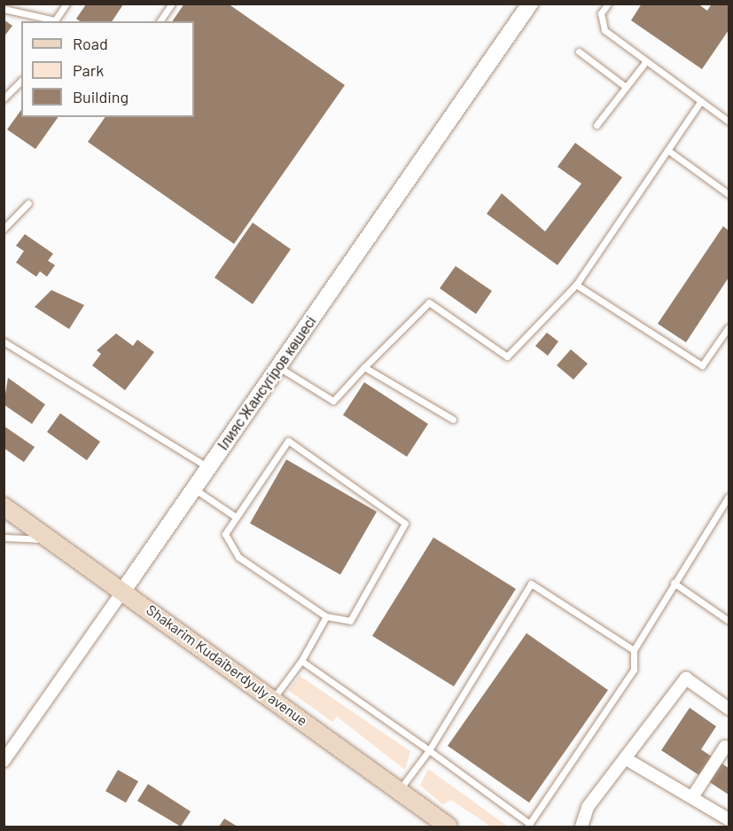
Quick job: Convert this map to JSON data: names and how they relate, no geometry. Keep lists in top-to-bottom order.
{
  "streets": {
    "main road": ["Shakarim Kudaiberdyuly avenue"],
    "street": ["Ілияс Жансүгіров көшесі"]
  },
  "crossings": [
    ["Ілияс Жансүгіров көшесі", "Shakarim Kudaiberdyuly avenue"]
  ],
  "legend": ["Road", "Park", "Building"]
}
